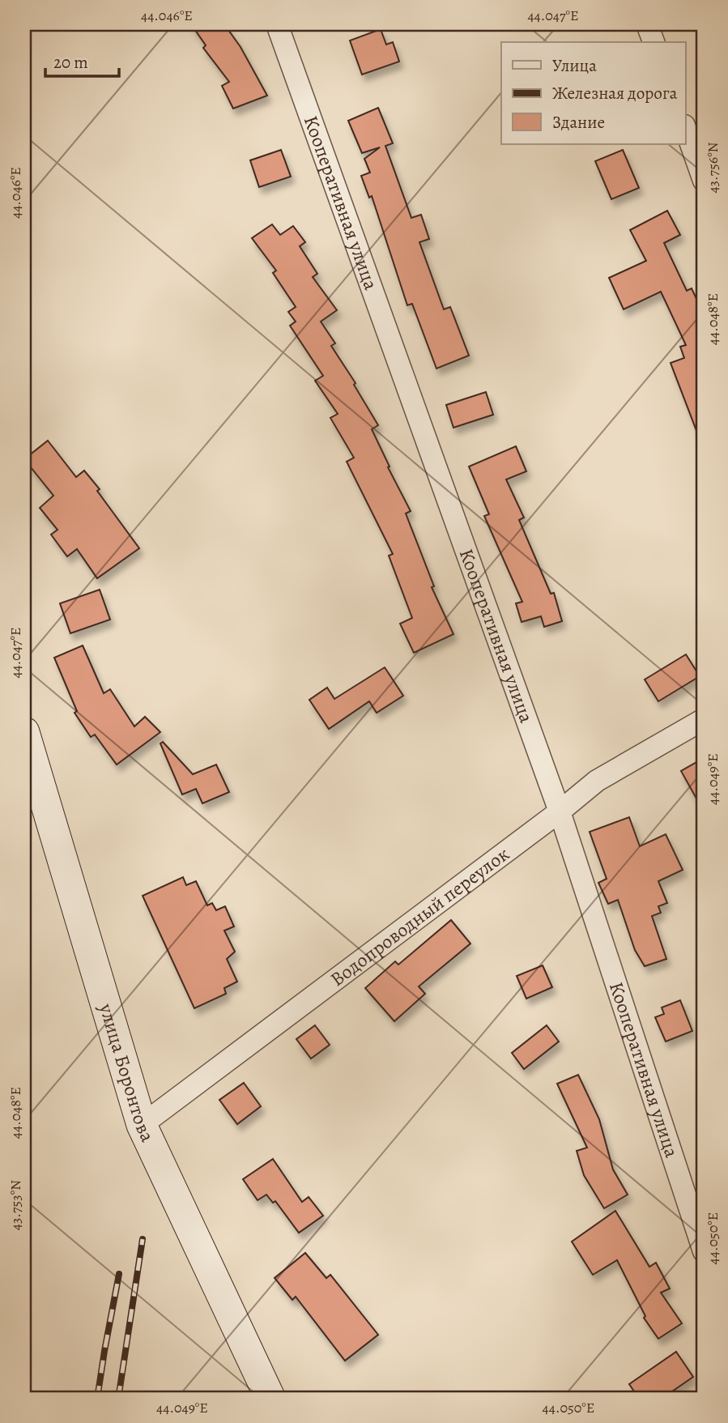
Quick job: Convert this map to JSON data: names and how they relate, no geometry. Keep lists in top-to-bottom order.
{
  "streets": {
    "street": ["Кооперативная улица", "Водопроводный переулок", "улица Боронтова"]
  },
  "crossings": [
    ["Кооперативная улица", "Водопроводный переулок"],
    ["Водопроводный переулок", "улица Боронтова"]
  ],
  "legend": ["Улица", "Железная дорога", "Здание"],
  "scale_bar": "20 m",
  "coordinates": [
    "44.046°E",
    "44.047°E",
    "43.756°N",
    "44.048°E",
    "44.049°E",
    "43.753°N",
    "44.050°E"
  ]
}
